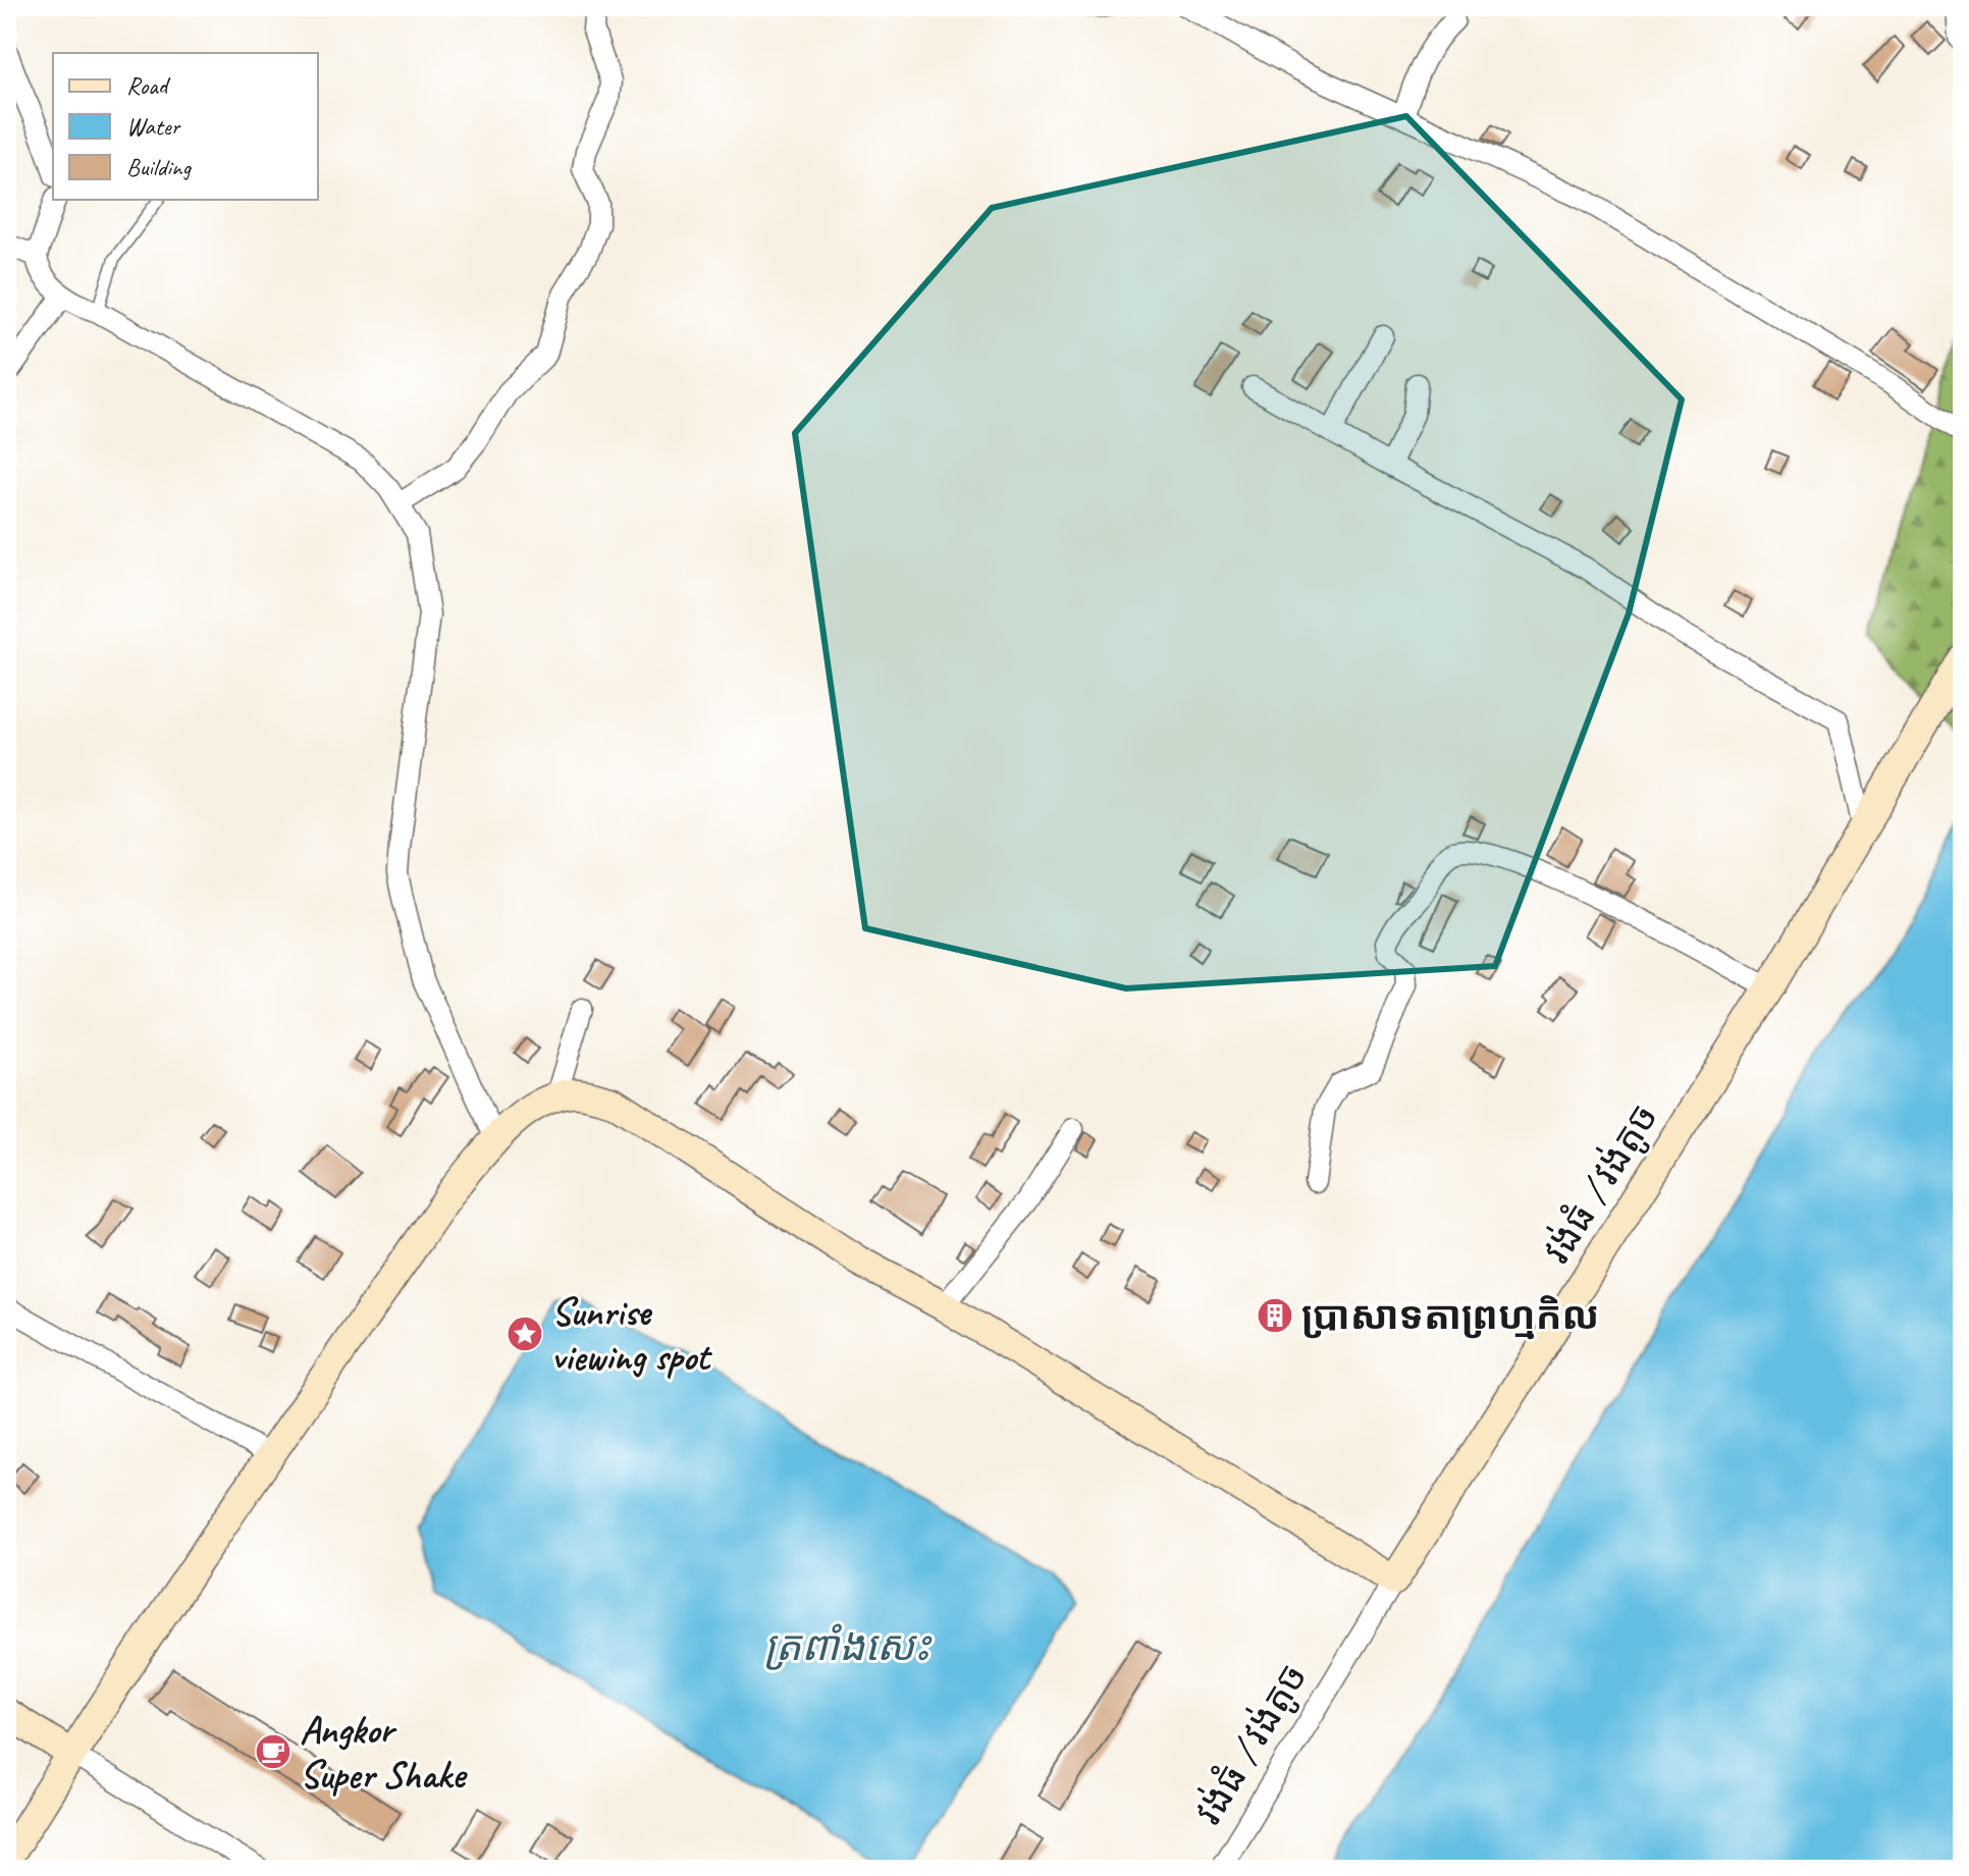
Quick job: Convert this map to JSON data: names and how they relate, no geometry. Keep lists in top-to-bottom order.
{
  "streets": {
    "main road": ["វង់ធំ / វង់តូច"]
  },
  "water": ["ត្រពាំងសេះ"],
  "places": {
    "building": ["ប្រាសាទតាព្រហ្មកិល"],
    "place": ["Sunrise viewing spot"],
    "cafe": ["Angkor Super Shake"]
  },
  "legend": ["Road", "Water", "Building"]
}
